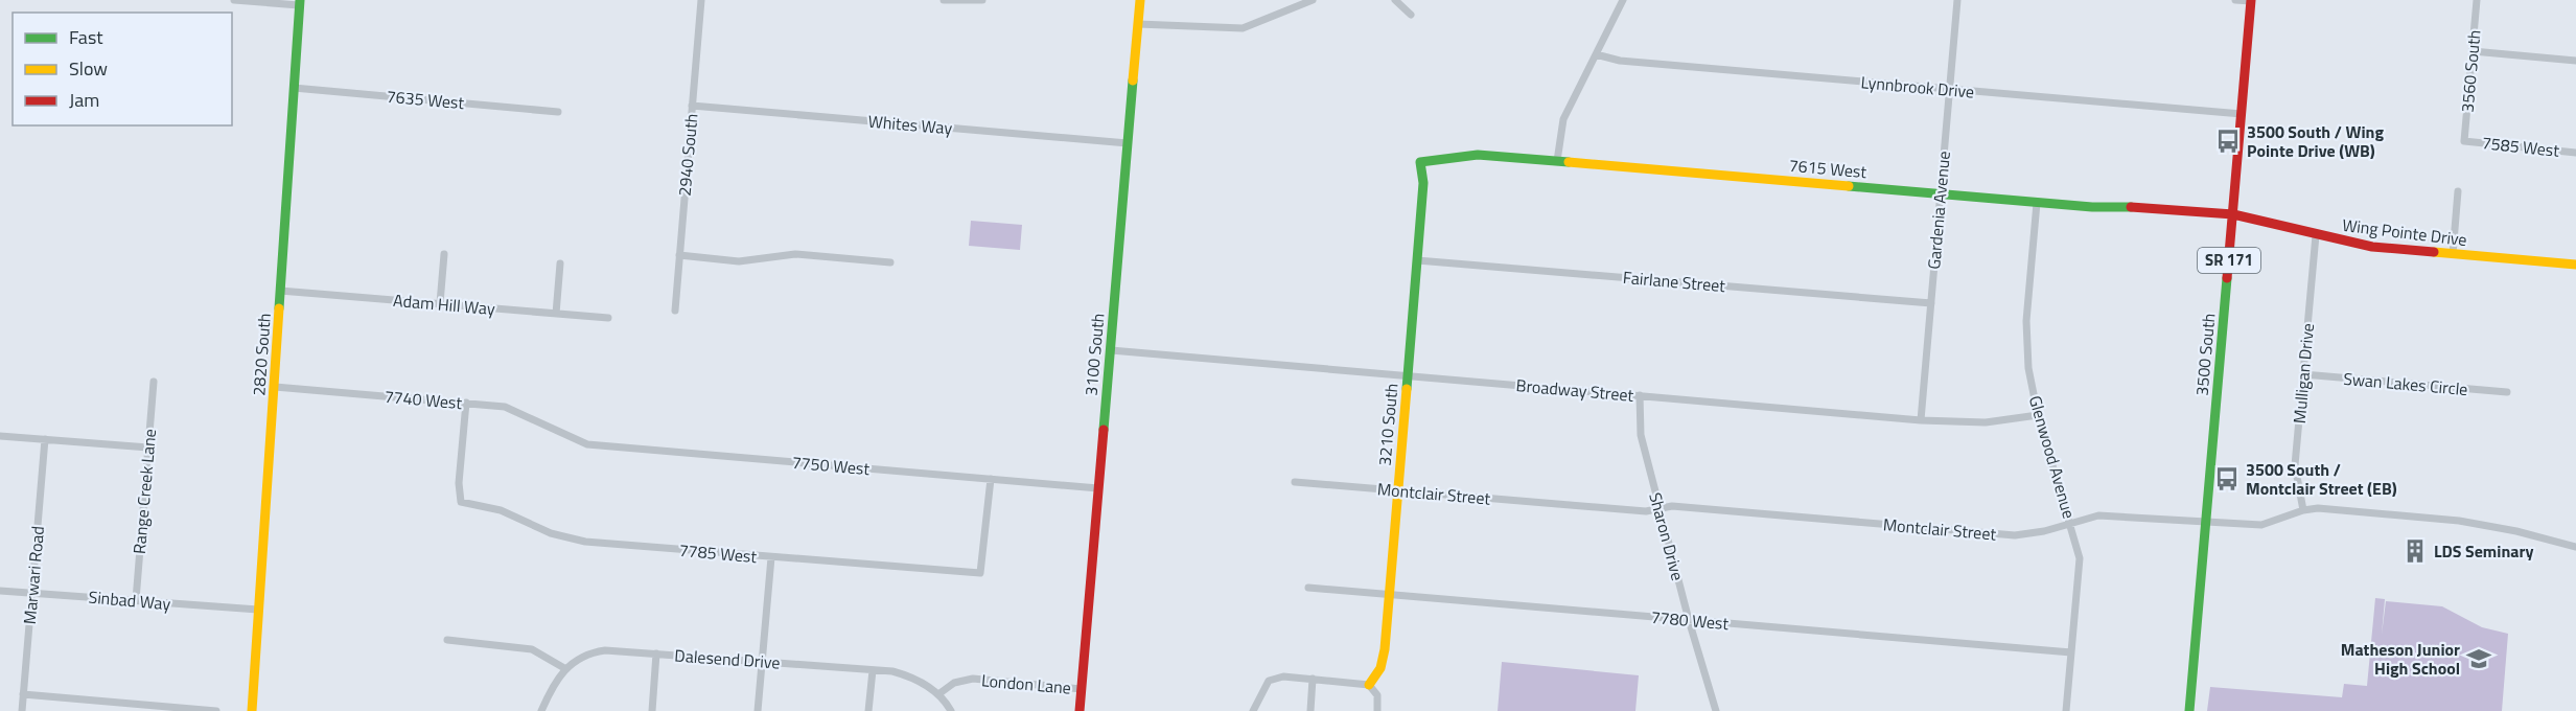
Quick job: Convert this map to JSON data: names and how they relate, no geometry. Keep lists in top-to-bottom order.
{
  "streets": {
    "street": [
      "3560 South",
      "Lynnbrook Drive",
      "7635 West",
      "Whites Way",
      "7585 West",
      "2940 South",
      "7615 West",
      "Gardenia Avenue",
      "Wing Pointe Drive",
      "SR 171",
      "Fairlane Street",
      "Adam Hill Way",
      "2820 South",
      "3100 South",
      "3500 South",
      "Mulligan Drive",
      "Swan Lakes Circle",
      "Broadway Street",
      "7740 West",
      "3210 South",
      "Glenwood Avenue",
      "7750 West",
      "Range Creek Lane",
      "Montclair Street",
      "Sharon Drive",
      "7785 West",
      "Marwari Road",
      "Sinbad Way",
      "7780 West",
      "Dalesend Drive",
      "London Lane"
    ]
  },
  "crossings": [
    ["3560 South", "7585 West"],
    ["Lynnbrook Drive", "Gardenia Avenue"],
    ["Lynnbrook Drive", "3500 South"],
    ["7635 West", "2820 South"],
    ["Whites Way", "2940 South"],
    ["Whites Way", "3100 South"],
    ["7615 West", "Gardenia Avenue"],
    ["7615 West", "Wing Pointe Drive"],
    ["7615 West", "3500 South"],
    ["7615 West", "3210 South"],
    ["7615 West", "Glenwood Avenue"],
    ["Gardenia Avenue", "Fairlane Street"],
    ["Gardenia Avenue", "Broadway Street"],
    ["Wing Pointe Drive", "3500 South"],
    ["Wing Pointe Drive", "Mulligan Drive"],
    ["Fairlane Street", "3210 South"],
    ["Adam Hill Way", "2820 South"],
    ["2820 South", "7740 West"],
    ["2820 South", "Sinbad Way"],
    ["3100 South", "Broadway Street"],
    ["3100 South", "7750 West"],
    ["3100 South", "London Lane"],
    ["3500 South", "Montclair Street"],
    ["Mulligan Drive", "Swan Lakes Circle"],
    ["Mulligan Drive", "Montclair Street"],
    ["Broadway Street", "3210 South"],
    ["Broadway Street", "Glenwood Avenue"],
    ["Broadway Street", "Sharon Drive"],
    ["7740 West", "7750 West"],
    ["7740 West", "7785 West"],
    ["3210 South", "Montclair Street"],
    ["3210 South", "7780 West"],
    ["Glenwood Avenue", "Montclair Street"],
    ["Glenwood Avenue", "7780 West"],
    ["7750 West", "7785 West"],
    ["Range Creek Lane", "Sinbad Way"],
    ["Montclair Street", "Sharon Drive"],
    ["Sharon Drive", "7780 West"],
    ["Marwari Road", "Sinbad Way"],
    ["Dalesend Drive", "London Lane"]
  ],
  "places": {
    "bus stop": ["3500 South / Wing Pointe Drive (WB)", "3500 South / Montclair Street (EB)"],
    "building": ["LDS Seminary"],
    "school or university": ["Matheson Junior High School"]
  },
  "legend": ["Fast", "Slow", "Jam"]
}
